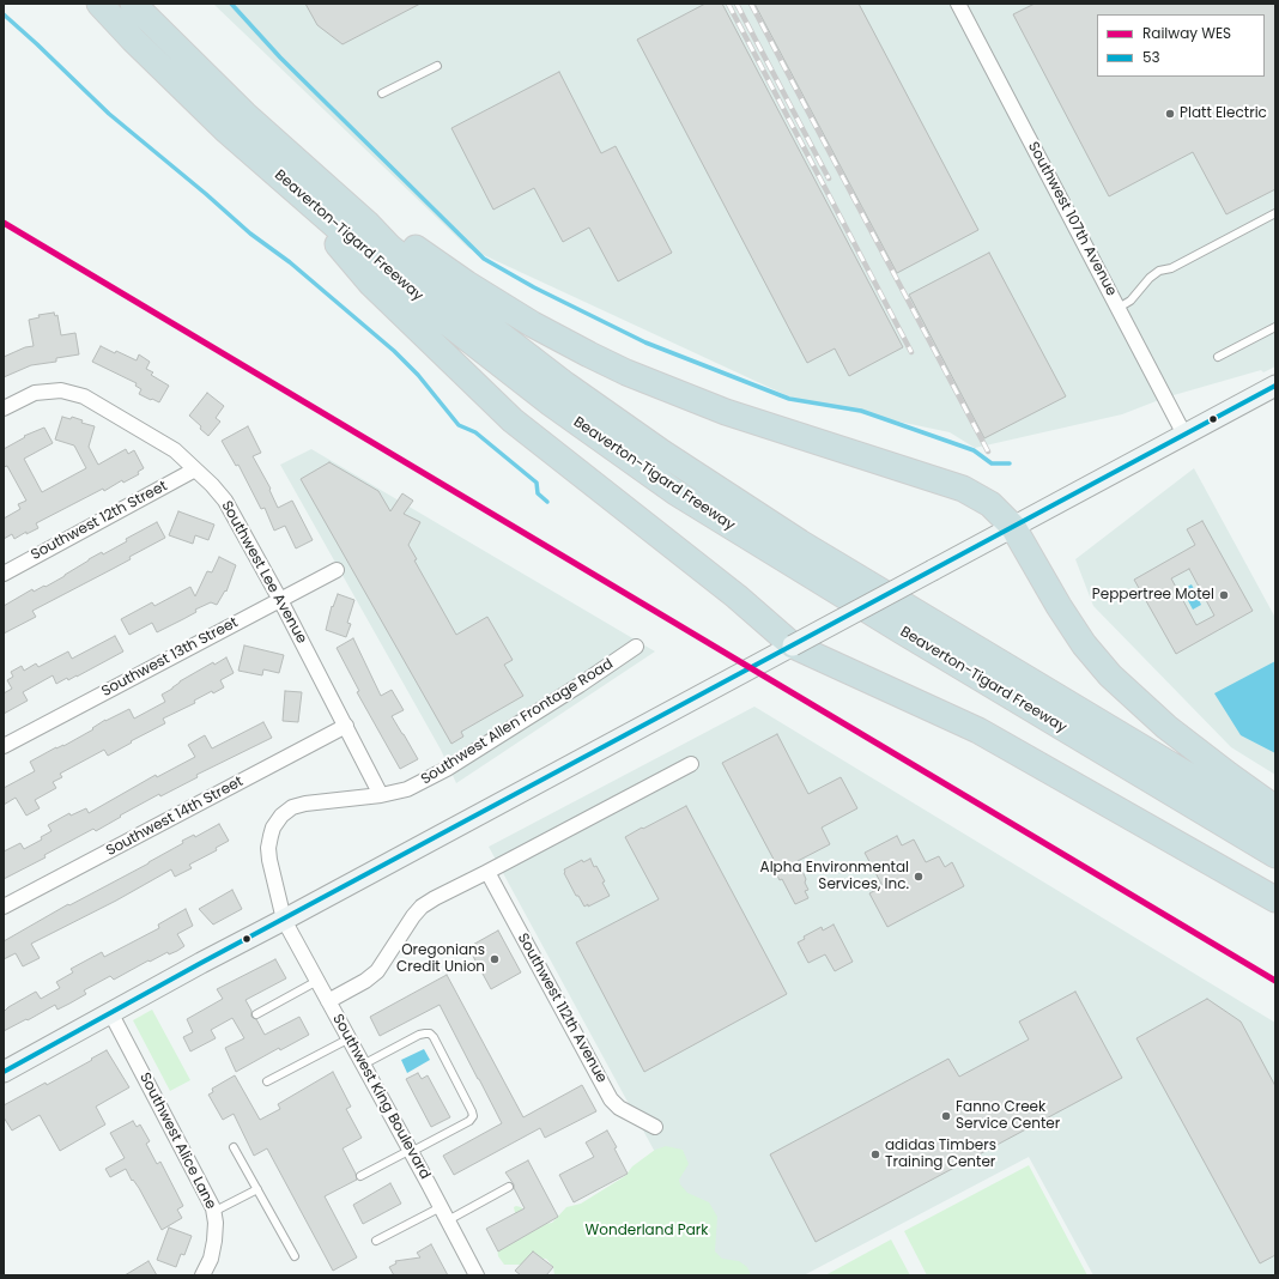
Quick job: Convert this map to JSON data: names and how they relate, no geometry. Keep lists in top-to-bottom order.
{
  "streets": {
    "highway": ["Beaverton-Tigard Freeway"],
    "street": [
      "Southwest 107th Avenue",
      "Southwest 12th Street",
      "Southwest Lee Avenue",
      "Southwest 13th Street",
      "Southwest Allen Frontage Road",
      "Southwest 14th Street",
      "Southwest 112th Avenue",
      "Southwest King Boulevard",
      "Southwest Alice Lane"
    ]
  },
  "crossings": [
    ["Southwest 12th Street", "Southwest Lee Avenue"],
    ["Southwest Lee Avenue", "Southwest 13th Street"],
    ["Southwest Lee Avenue", "Southwest Allen Frontage Road"],
    ["Southwest Lee Avenue", "Southwest 14th Street"],
    ["Southwest Allen Frontage Road", "Southwest King Boulevard"]
  ],
  "parks": ["Wonderland Park"],
  "places": [
    "Platt Electric",
    "Peppertree Motel",
    "Alpha Environmental Services, Inc.",
    "Oregonians Credit Union",
    "Fanno Creek Service Center",
    "adidas Timbers Training Center"
  ],
  "lines": ["rail line WES", "transit line 53"],
  "legend": ["Railway WES", "53"]
}
